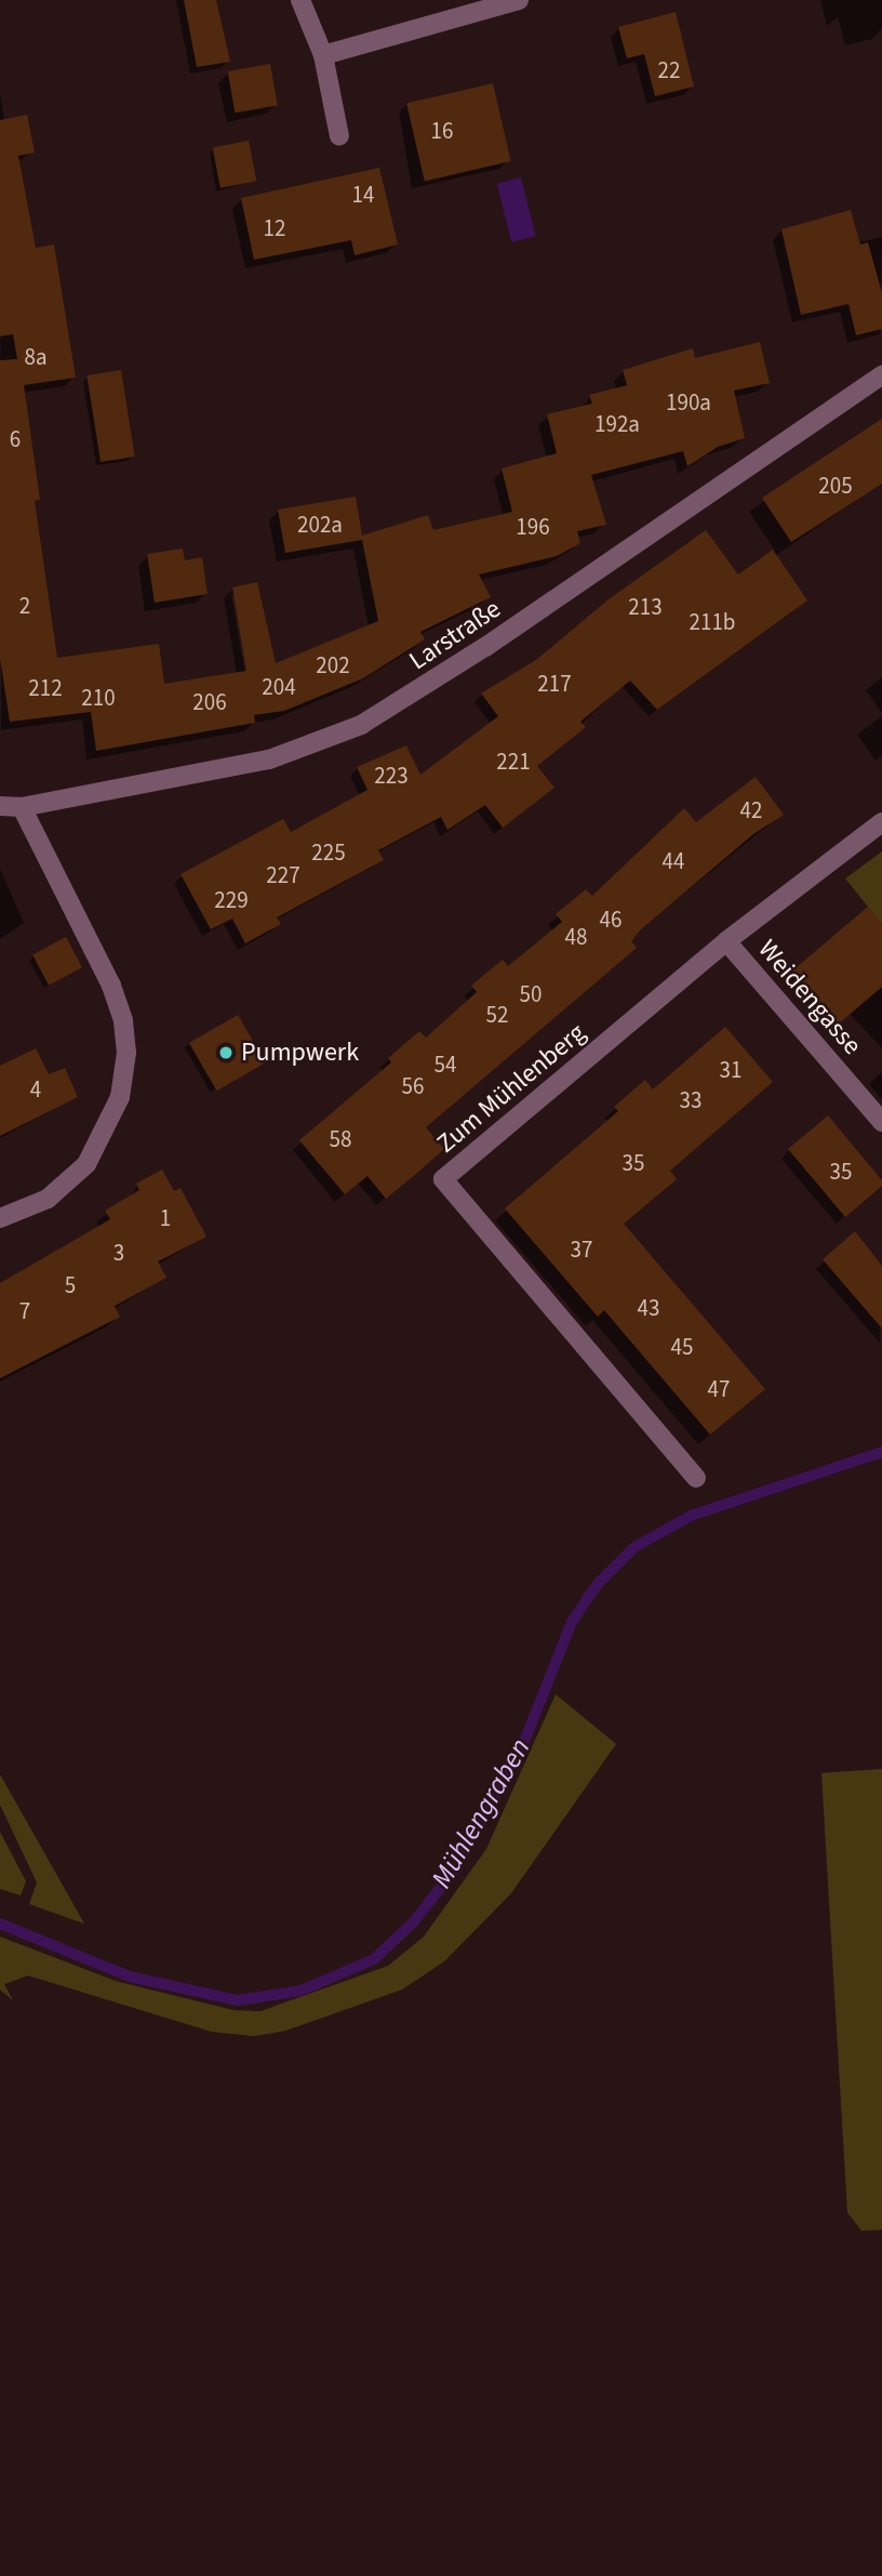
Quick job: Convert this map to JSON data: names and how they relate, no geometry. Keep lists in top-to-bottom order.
{
  "streets": {
    "street": ["Larstraße", "Weidengasse", "Zum Mühlenberg"]
  },
  "crossings": [
    ["Weidengasse", "Zum Mühlenberg"]
  ],
  "water": ["Mühlengraben"],
  "places": ["Pumpwerk"],
  "house_numbers": [
    "22",
    "16",
    "14",
    "12",
    "8a",
    "190a",
    "192a",
    "6",
    "205",
    "202a",
    "196",
    "2",
    "213",
    "211b",
    "202",
    "217",
    "204",
    "212",
    "210",
    "206",
    "221",
    "223",
    "42",
    "225",
    "44",
    "227",
    "229",
    "46",
    "48",
    "50",
    "52",
    "54",
    "31",
    "56",
    "4",
    "33",
    "58",
    "35",
    "35",
    "1",
    "37",
    "3",
    "5",
    "43",
    "7",
    "45",
    "47"
  ]
}
